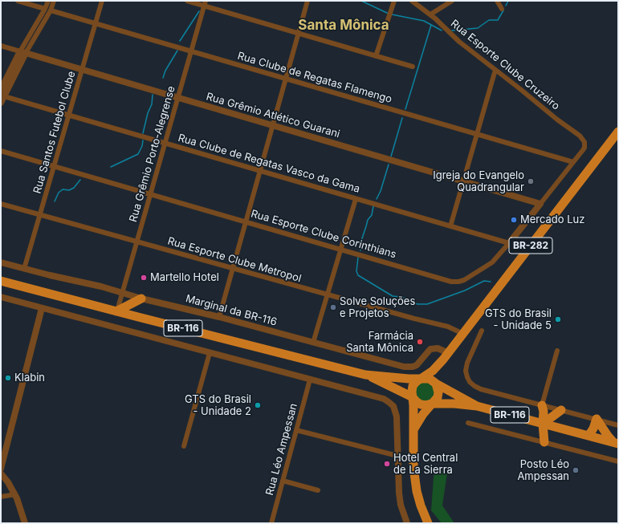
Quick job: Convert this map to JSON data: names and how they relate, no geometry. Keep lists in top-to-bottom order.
{
  "streets": {
    "highway": ["BR-282", "BR-116"],
    "street": [
      "Rua Esporte Clube Cruzeiro",
      "Rua Clube de Regatas Flamengo",
      "Rua Grêmio Atlético Guarani",
      "Rua Santos Futebol Clube",
      "Rua Grêmio Porto-Alegrense",
      "Rua Clube de Regatas Vasco da Gama",
      "Rua Esporte Clube Corinthians",
      "Rua Esporte Clube Metropol",
      "Marginal da BR-116",
      "Rua Léo Ampessan"
    ]
  },
  "crossings": [
    ["Rua Esporte Clube Cruzeiro", "Rua Esporte Clube Corinthians"],
    ["Rua Clube de Regatas Flamengo", "Rua Santos Futebol Clube"],
    ["Rua Clube de Regatas Flamengo", "Rua Grêmio Porto-Alegrense"],
    ["Rua Clube de Regatas Flamengo", "Rua Esporte Clube Corinthians"],
    ["Rua Grêmio Atlético Guarani", "Rua Santos Futebol Clube"],
    ["Rua Grêmio Atlético Guarani", "Rua Grêmio Porto-Alegrense"],
    ["Rua Grêmio Atlético Guarani", "Rua Esporte Clube Corinthians"],
    ["Rua Santos Futebol Clube", "Rua Clube de Regatas Vasco da Gama"],
    ["Rua Santos Futebol Clube", "Rua Esporte Clube Corinthians"],
    ["Rua Santos Futebol Clube", "Rua Esporte Clube Metropol"],
    ["Rua Santos Futebol Clube", "Marginal da BR-116"],
    ["Rua Grêmio Porto-Alegrense", "Rua Clube de Regatas Vasco da Gama"],
    ["Rua Grêmio Porto-Alegrense", "Rua Esporte Clube Corinthians"],
    ["Rua Grêmio Porto-Alegrense", "Rua Esporte Clube Metropol"],
    ["Rua Grêmio Porto-Alegrense", "Marginal da BR-116"],
    ["Rua Grêmio Porto-Alegrense", "BR-116"],
    ["Rua Clube de Regatas Vasco da Gama", "Rua Esporte Clube Corinthians"],
    ["Rua Clube de Regatas Vasco da Gama", "BR-282"],
    ["BR-282", "Rua Esporte Clube Metropol"],
    ["BR-282", "Marginal da BR-116"],
    ["BR-282", "BR-116"]
  ],
  "districts": ["Santa Mônica"],
  "places": [
    "Igreja do Evangelo Quadrangular",
    "Mercado Luz",
    "Martello Hotel",
    "Solve Soluções e Projetos",
    "GTS do Brasil - Unidade 5",
    "Farmácia Santa Mônica",
    "Klabin",
    "GTS do Brasil - Unidade 2",
    "Hotel Central de La Sierra",
    "Posto Léo Ampessan"
  ]
}
